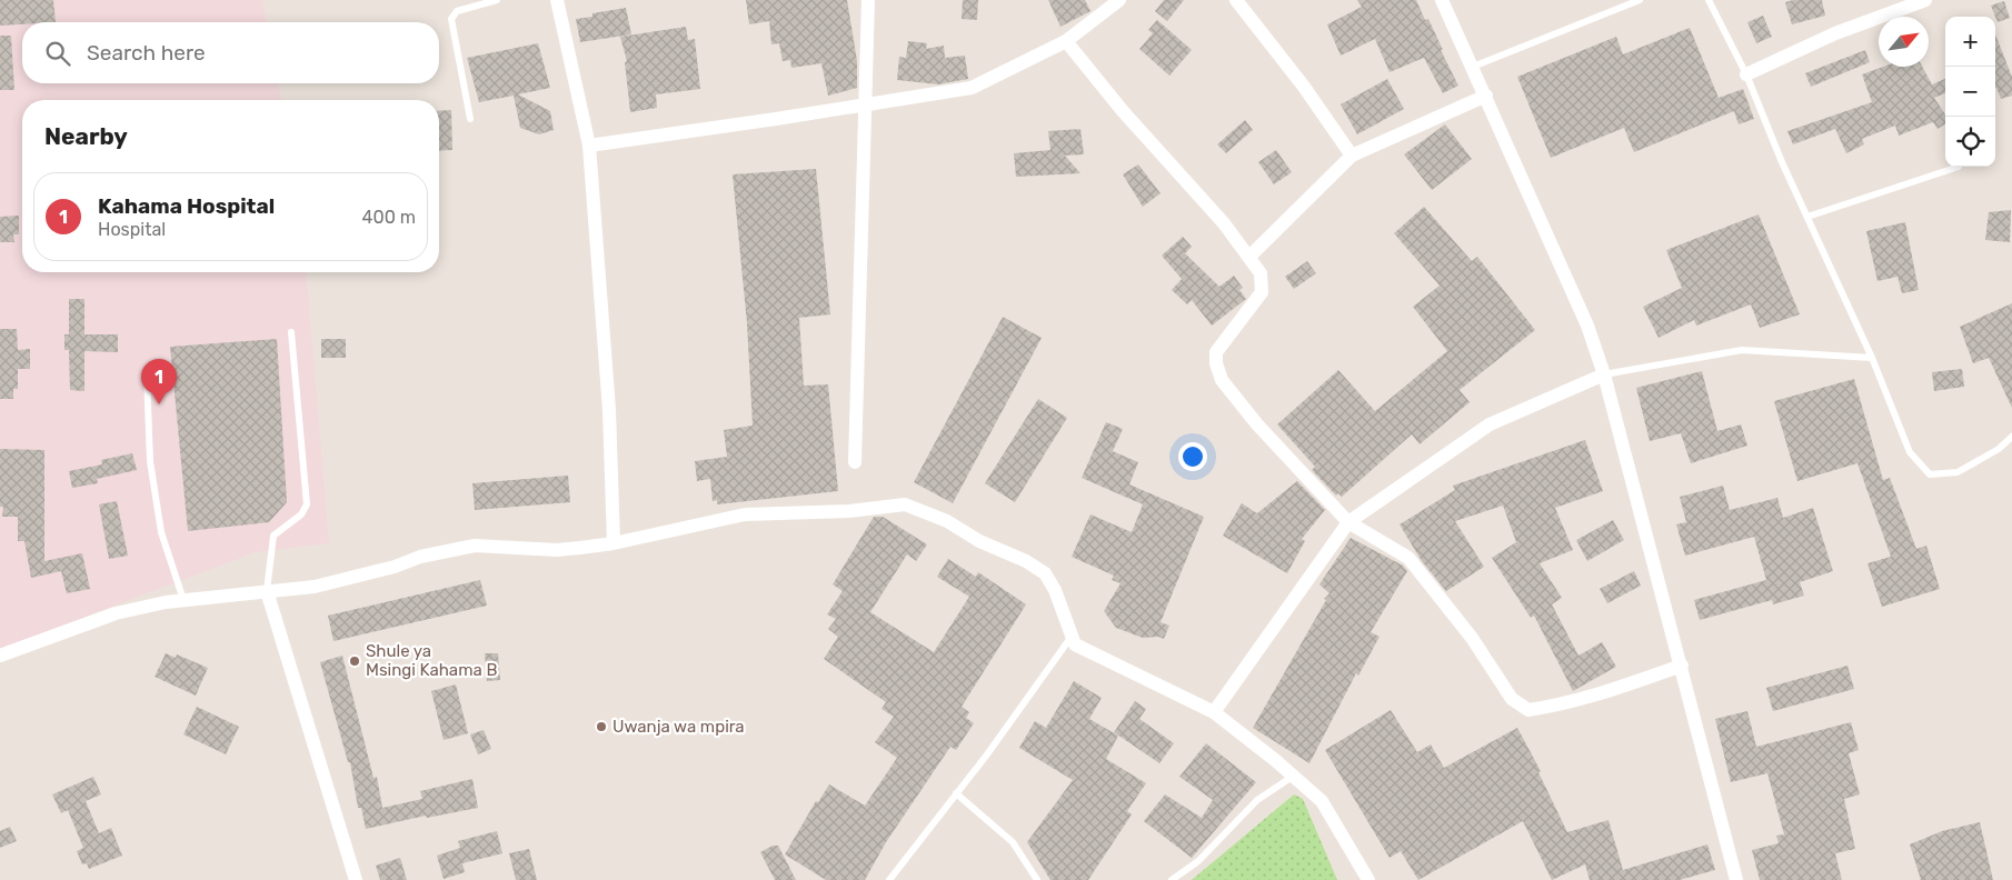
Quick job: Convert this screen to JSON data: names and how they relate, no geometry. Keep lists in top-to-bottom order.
{
  "places": ["Shule ya Msingi Kahama B", "Uwanja wa mpira"],
  "north": "top right",
  "page": {
    "map_buttons": ["+", "−"],
    "search": "Search here",
    "heading": "Nearby",
    "list": [
      {
        "mark": "1",
        "name": "Kahama Hospital",
        "note": "Hospital",
        "value": "400 m"
      }
    ],
    "pins": "1"
  }
}
